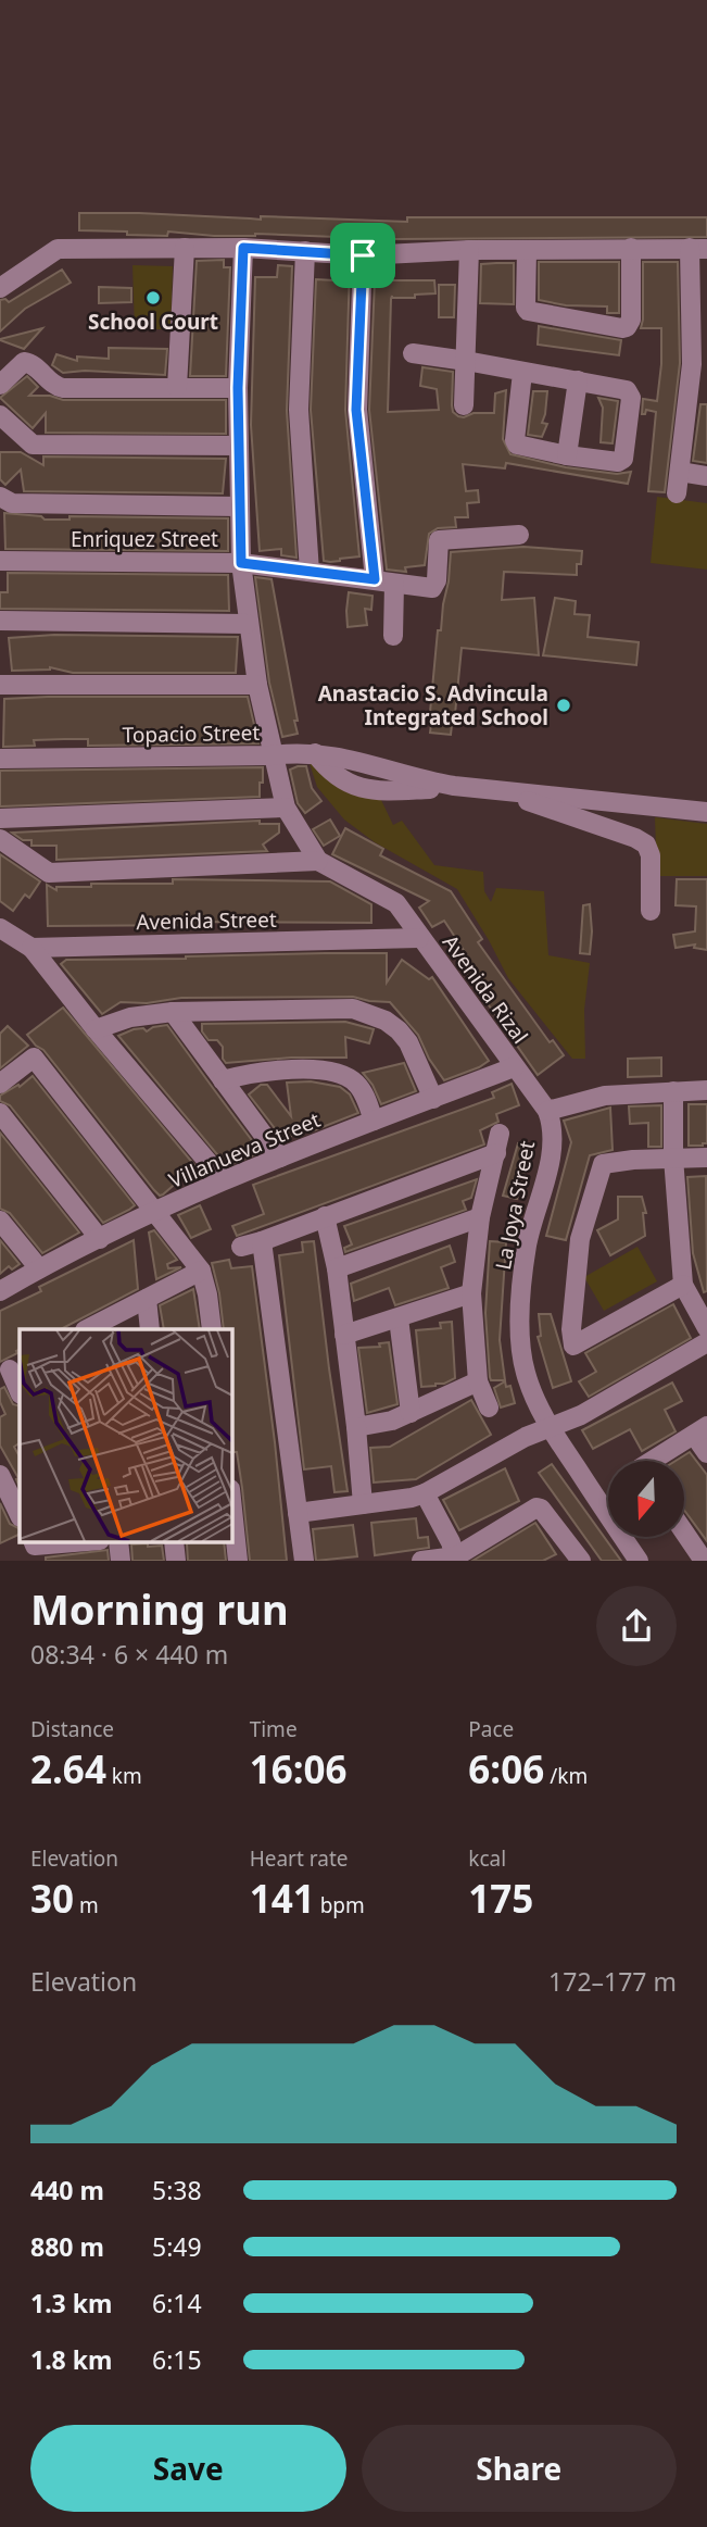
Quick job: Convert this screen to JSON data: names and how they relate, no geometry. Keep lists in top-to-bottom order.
{
  "streets": {
    "street": [
      "Enriquez Street",
      "Topacio Street",
      "Avenida Street",
      "Avenida Rizal",
      "Villanueva Street",
      "La Joya Street"
    ]
  },
  "crossings": [
    ["Avenida Street", "Avenida Rizal"],
    ["Avenida Rizal", "Villanueva Street"]
  ],
  "places": ["School Court", "Anastacio S. Advincula Integrated School"],
  "north": "bottom",
  "page": {
    "heading": ["Morning run", "08:34 · 6 × 440 m"],
    "stats": [
      ["Distance", "2.64 km"],
      ["Time", "16:06"],
      ["Pace", "6:06 /km"],
      ["Elevation", "30 m"],
      ["Heart rate", "141 bpm"],
      ["kcal", "175"]
    ],
    "chart": ["Elevation", "172–177 m"],
    "list": [
      {
        "name": "440 m",
        "note": "5:38"
      },
      {
        "name": "880 m",
        "note": "5:49"
      },
      {
        "name": "1.3 km",
        "note": "6:14"
      },
      {
        "name": "1.8 km",
        "note": "6:15"
      }
    ],
    "buttons": ["Save", "Share"]
  }
}
